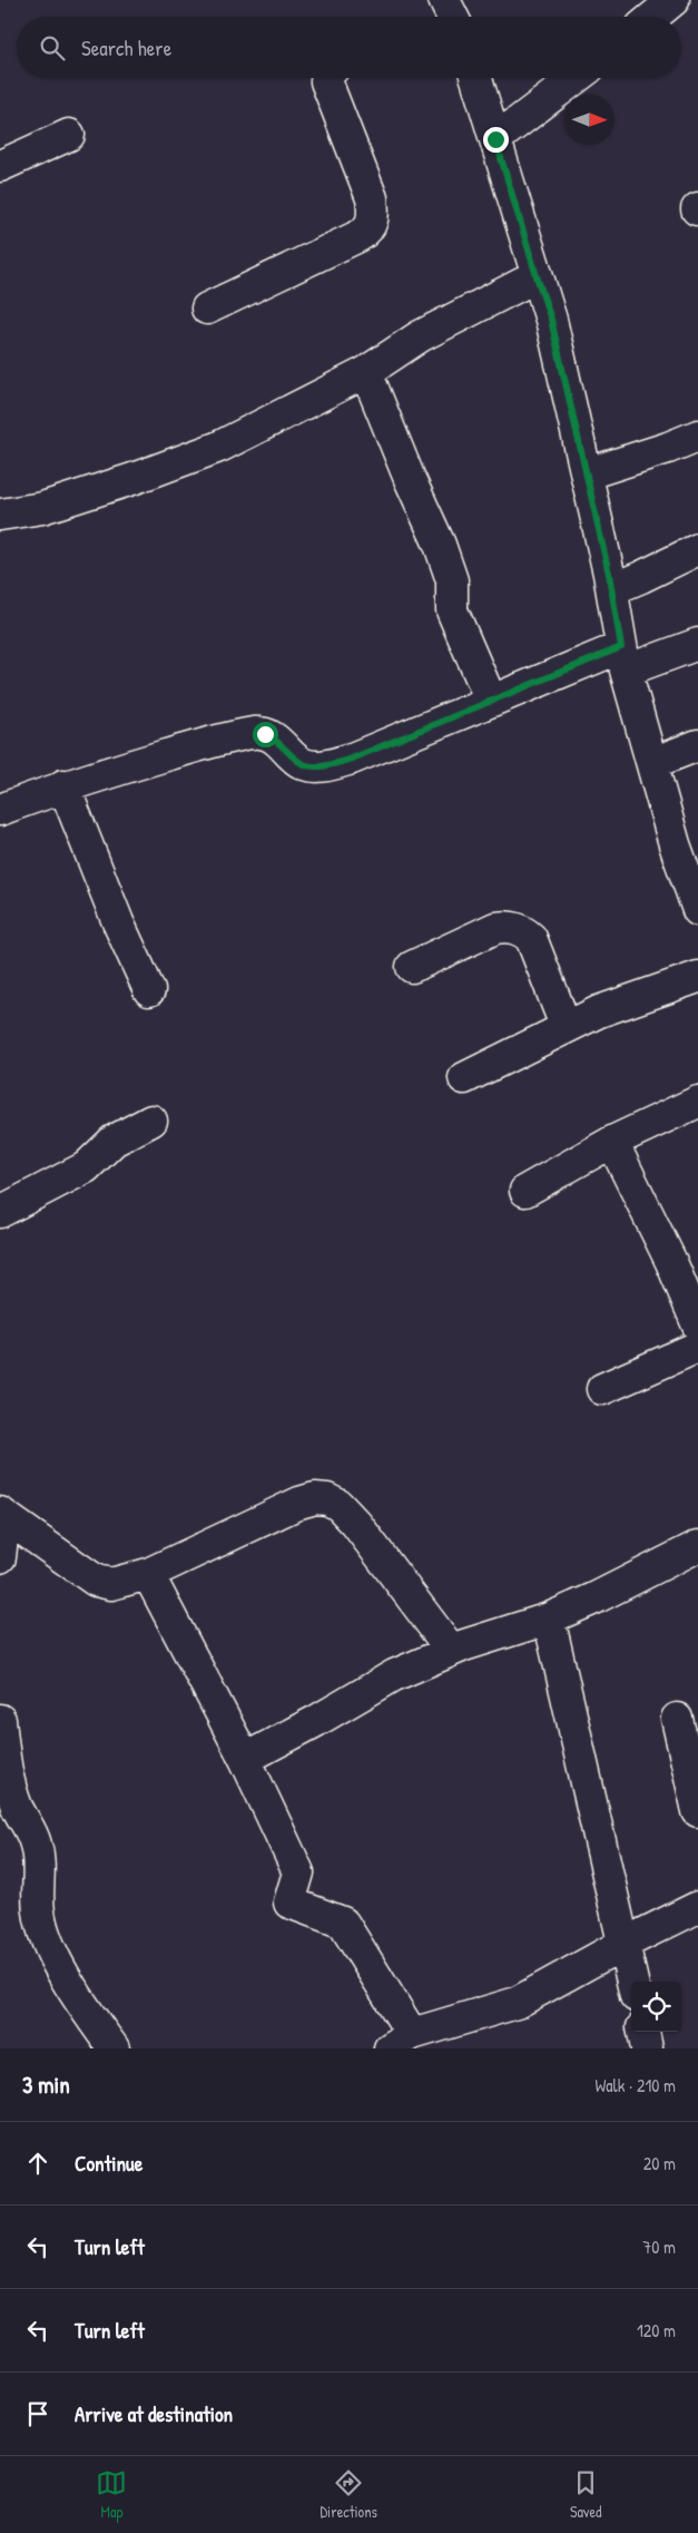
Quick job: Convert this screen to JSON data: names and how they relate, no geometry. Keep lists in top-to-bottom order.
{
  "north": "right",
  "page": {
    "search": "Search here",
    "heading": ["3 min", "Walk · 210 m"],
    "list": [
      ["Continue", "20 m"],
      ["Turn left", "70 m"],
      ["Turn left", "120 m"],
      "Arrive at destination"
    ],
    "nav": ["Map", "Directions", "Saved"]
  }
}
